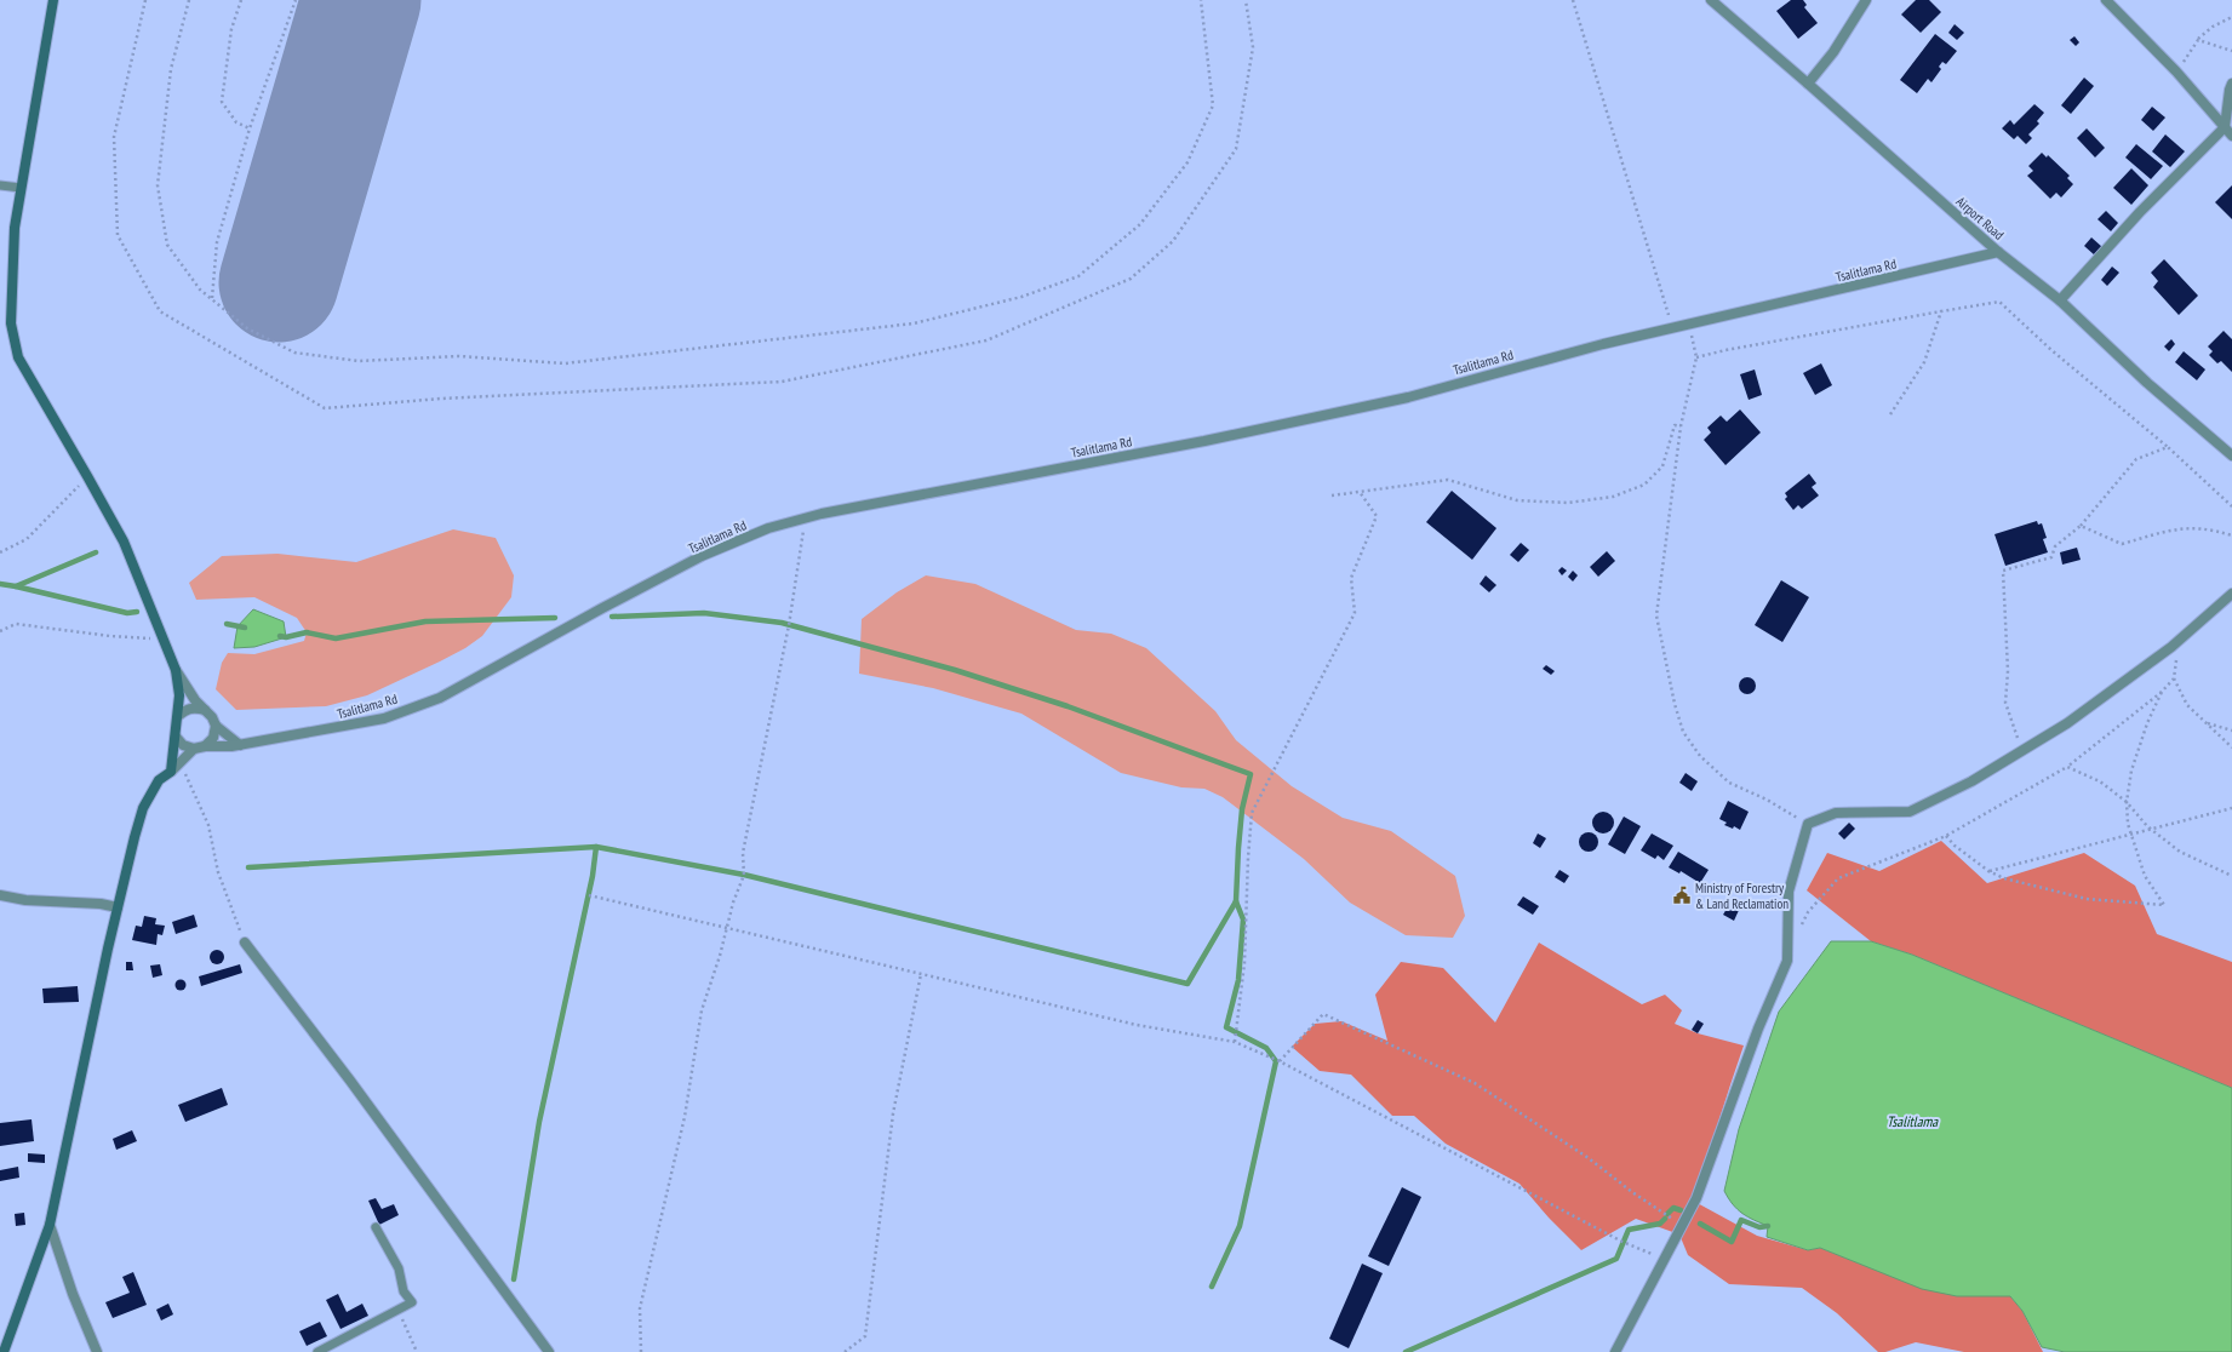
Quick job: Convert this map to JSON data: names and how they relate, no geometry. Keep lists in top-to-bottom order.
{
  "streets": {
    "street": ["Airport Road", "Tsalitlama Rd"]
  },
  "crossings": [
    ["Airport Road", "Tsalitlama Rd"]
  ],
  "water": ["Tsalitlama"],
  "places": {
    "public building": ["Ministry of Forestry & Land Reclamation"]
  }
}
